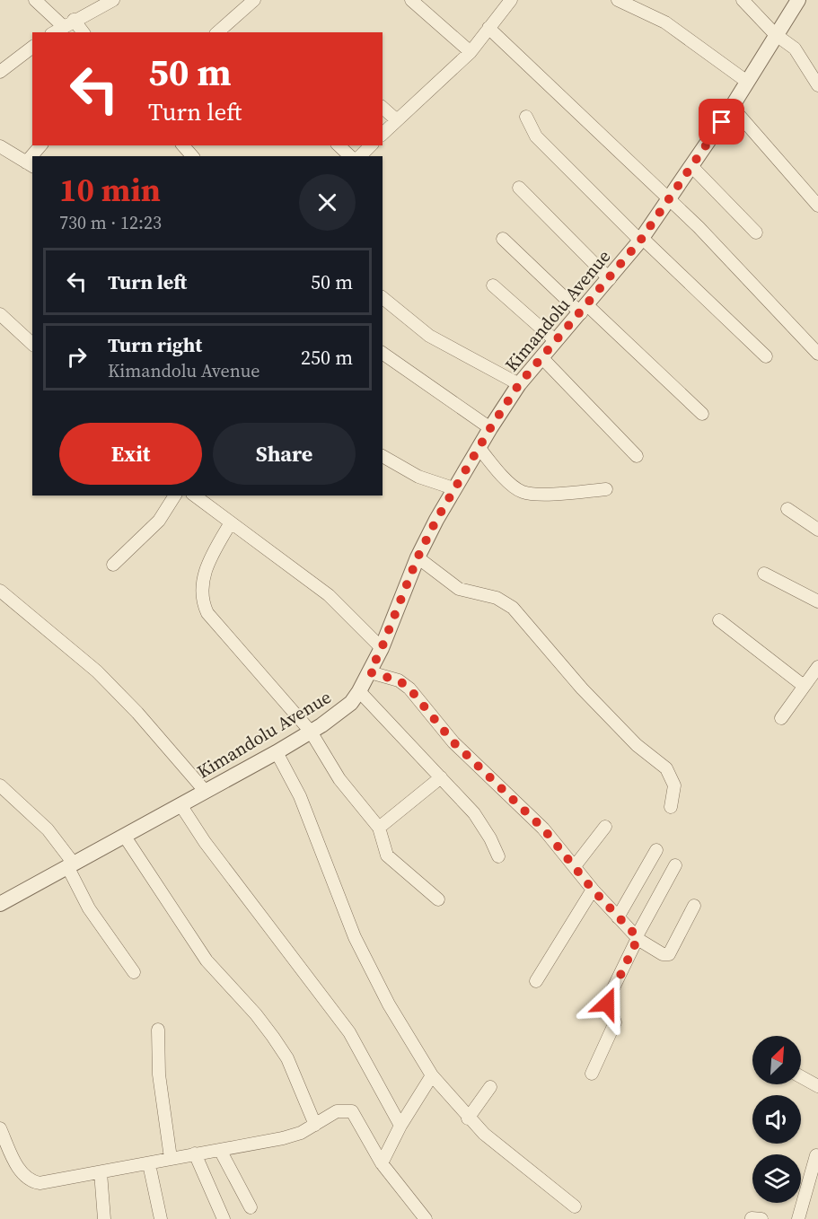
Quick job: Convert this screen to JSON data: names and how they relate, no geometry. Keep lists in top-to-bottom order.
{
  "streets": {
    "street": ["Kimandolu Avenue"]
  },
  "north": "top right",
  "page": {
    "turn": ["50 m", "Turn left"],
    "heading": ["10 min", "730 m · 12:23"],
    "list": [
      {
        "name": "Turn left",
        "value": "50 m"
      },
      {
        "name": "Turn right",
        "note": "Kimandolu Avenue",
        "value": "250 m"
      }
    ],
    "buttons": ["Exit", "Share"]
  }
}
